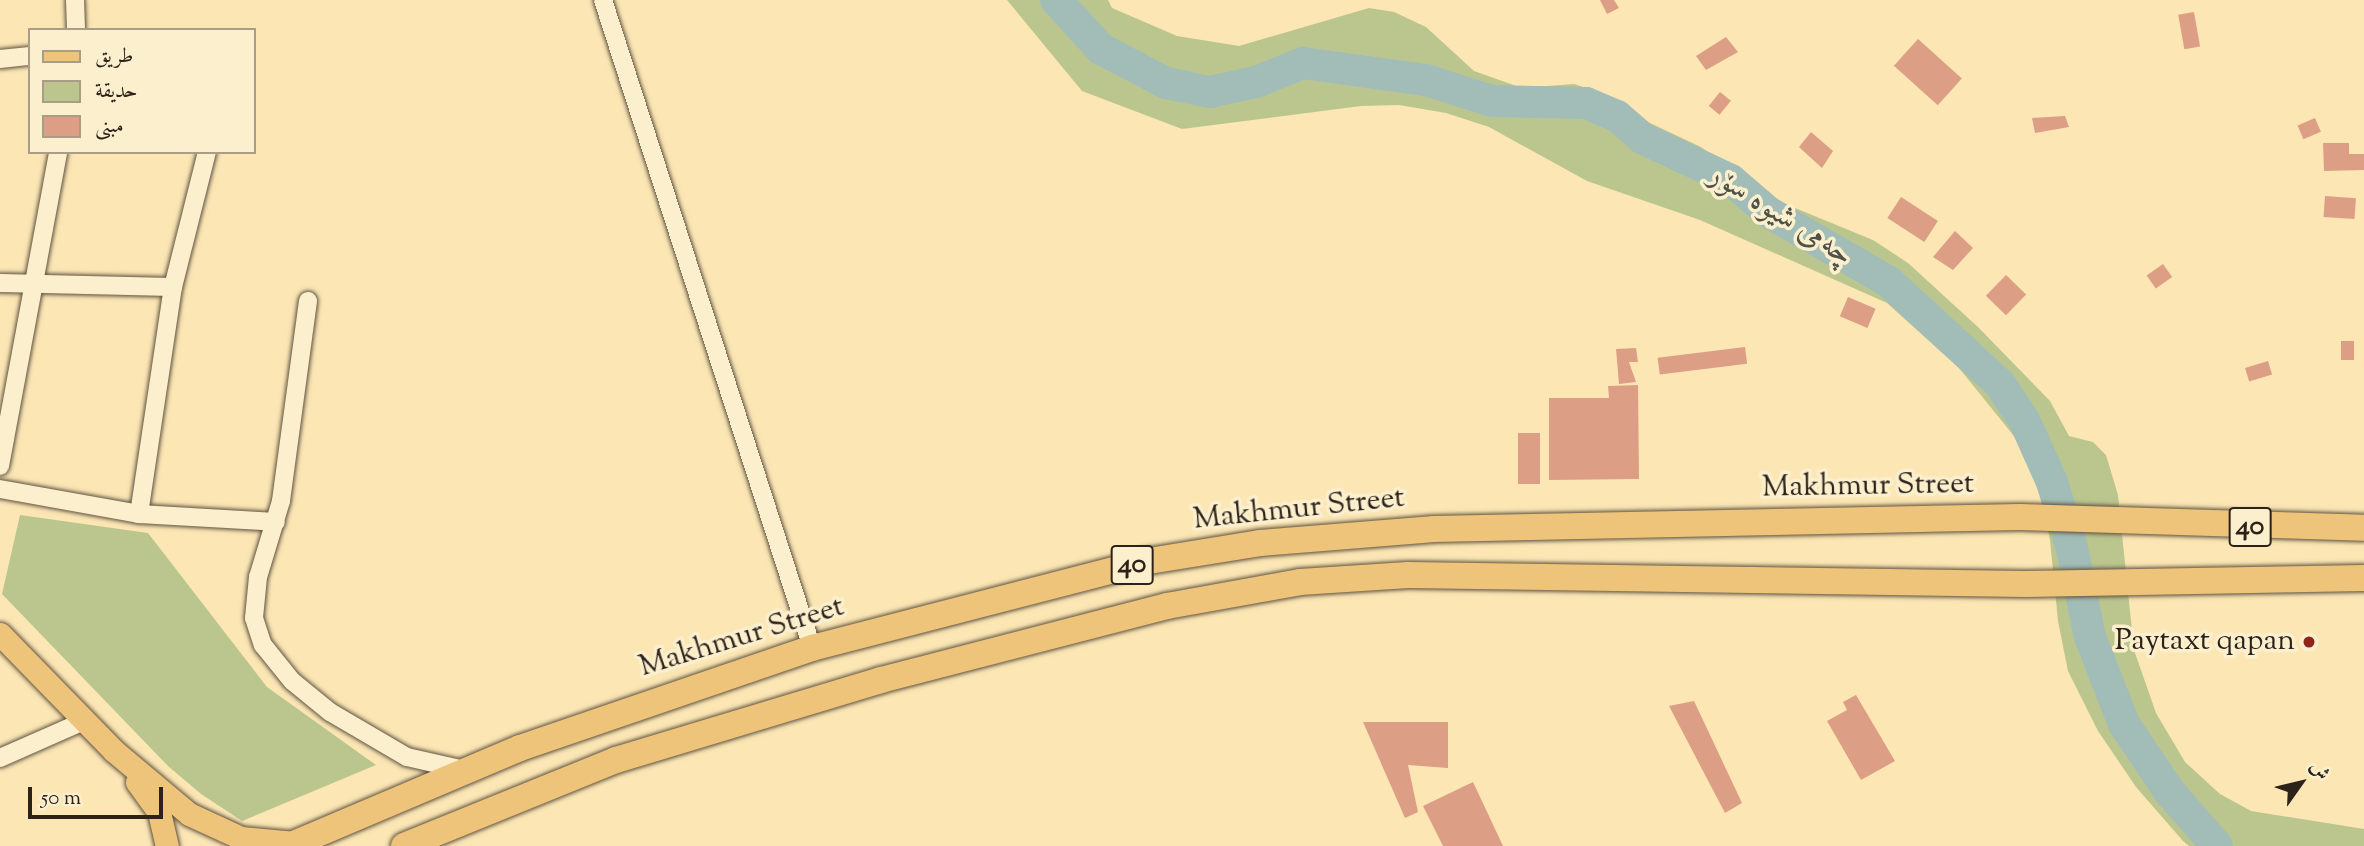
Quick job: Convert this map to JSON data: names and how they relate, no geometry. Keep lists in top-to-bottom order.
{
  "streets": {
    "highway": ["Makhmur Street", "40"]
  },
  "water": ["چەمی شیوە سۆر"],
  "places": ["Paytaxt qapan"],
  "legend": ["طريق", "حديقة", "مبنى"],
  "scale_bar": "50 m",
  "north": "top right"
}
